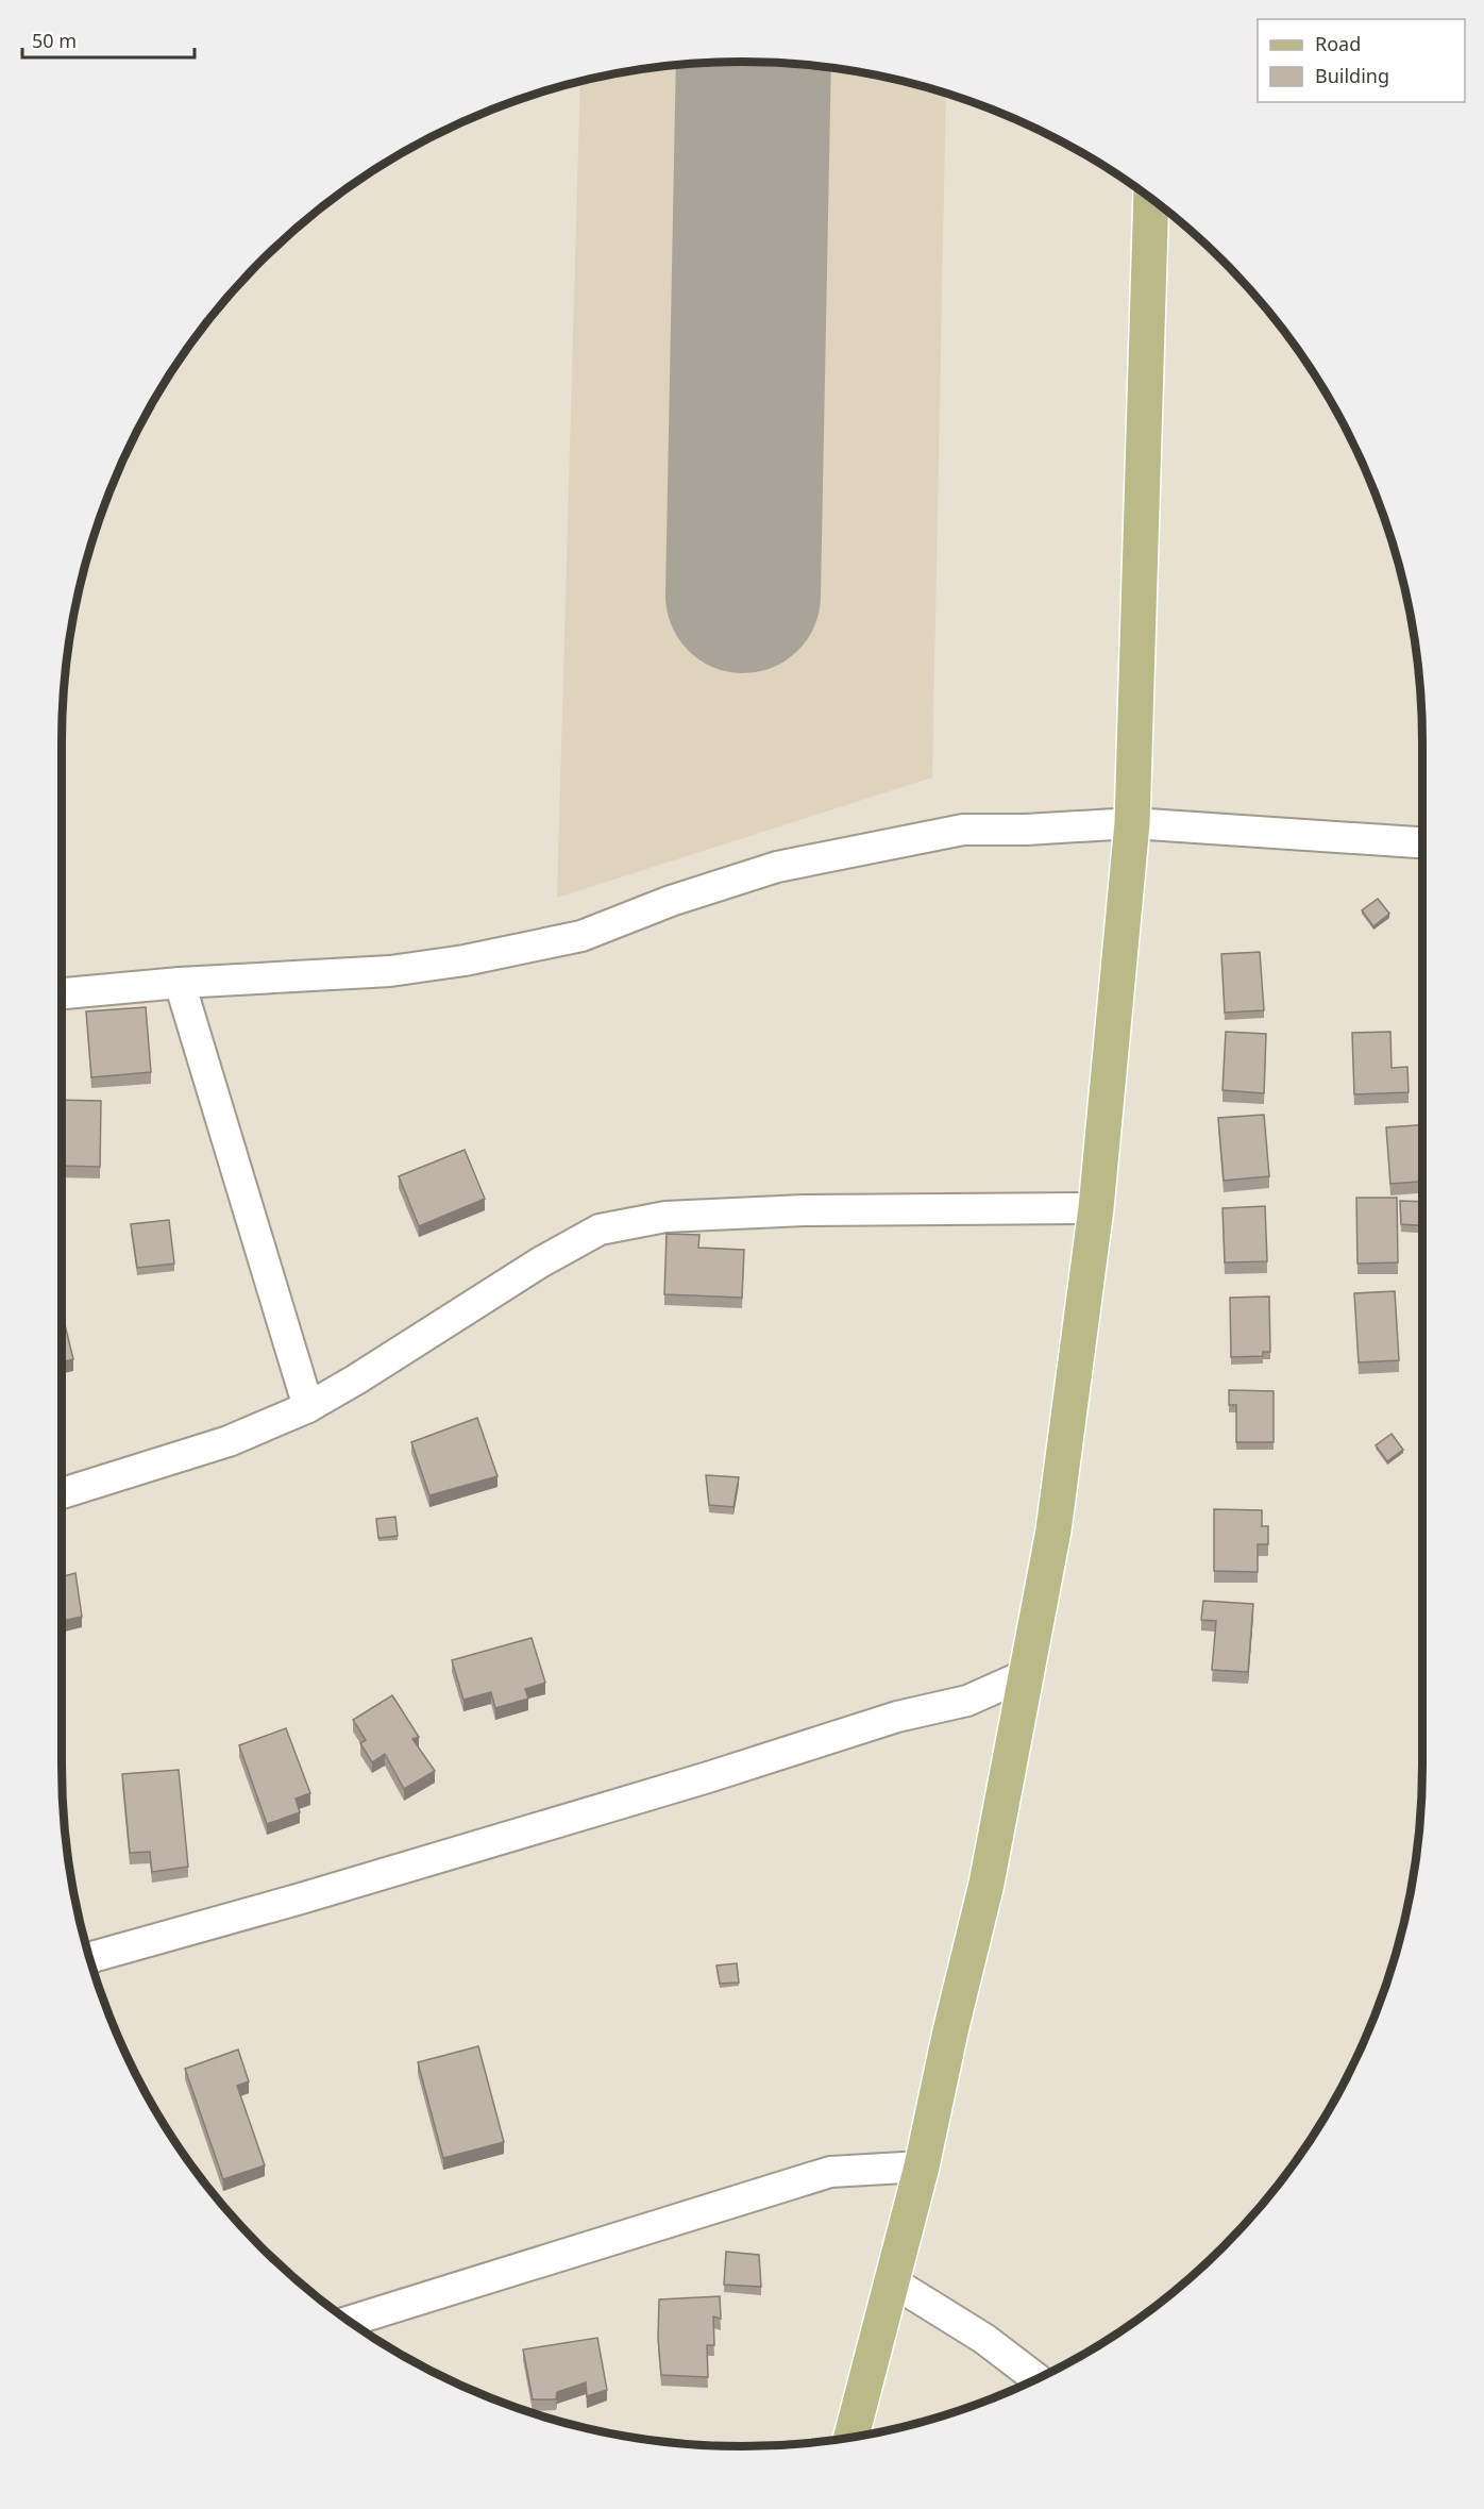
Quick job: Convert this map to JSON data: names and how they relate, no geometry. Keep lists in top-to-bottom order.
{
  "legend": ["Road", "Building"],
  "scale_bar": "50 m"
}
